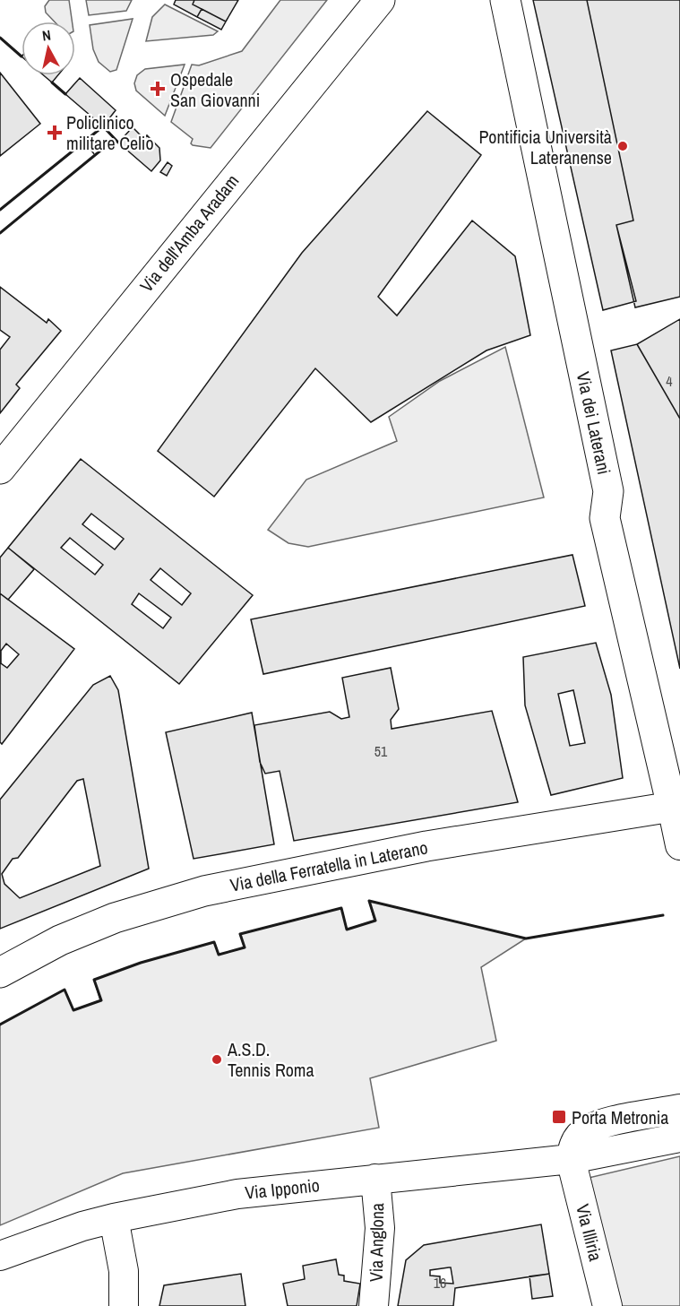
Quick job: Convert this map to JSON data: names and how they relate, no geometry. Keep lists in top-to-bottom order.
{
  "streets": {
    "main road": ["Via dell'Amba Aradam", "Via dei Laterani", "Via della Ferratella in Laterano"],
    "street": ["Via Ipponio", "Via Illiria", "Via Anglona"]
  },
  "crossings": [
    ["Via dei Laterani", "Via della Ferratella in Laterano"],
    ["Via Ipponio", "Via Illiria"],
    ["Via Ipponio", "Via Anglona"]
  ],
  "places": {
    "health": ["Ospedale San Giovanni", "Policlinico militare Celio"],
    "other": ["Pontificia Università Lateranense", "A.S.D. Tennis Roma"],
    "transit": ["Porta Metronia"]
  },
  "house_numbers": ["4", "51", "16"],
  "north": "top"
}
